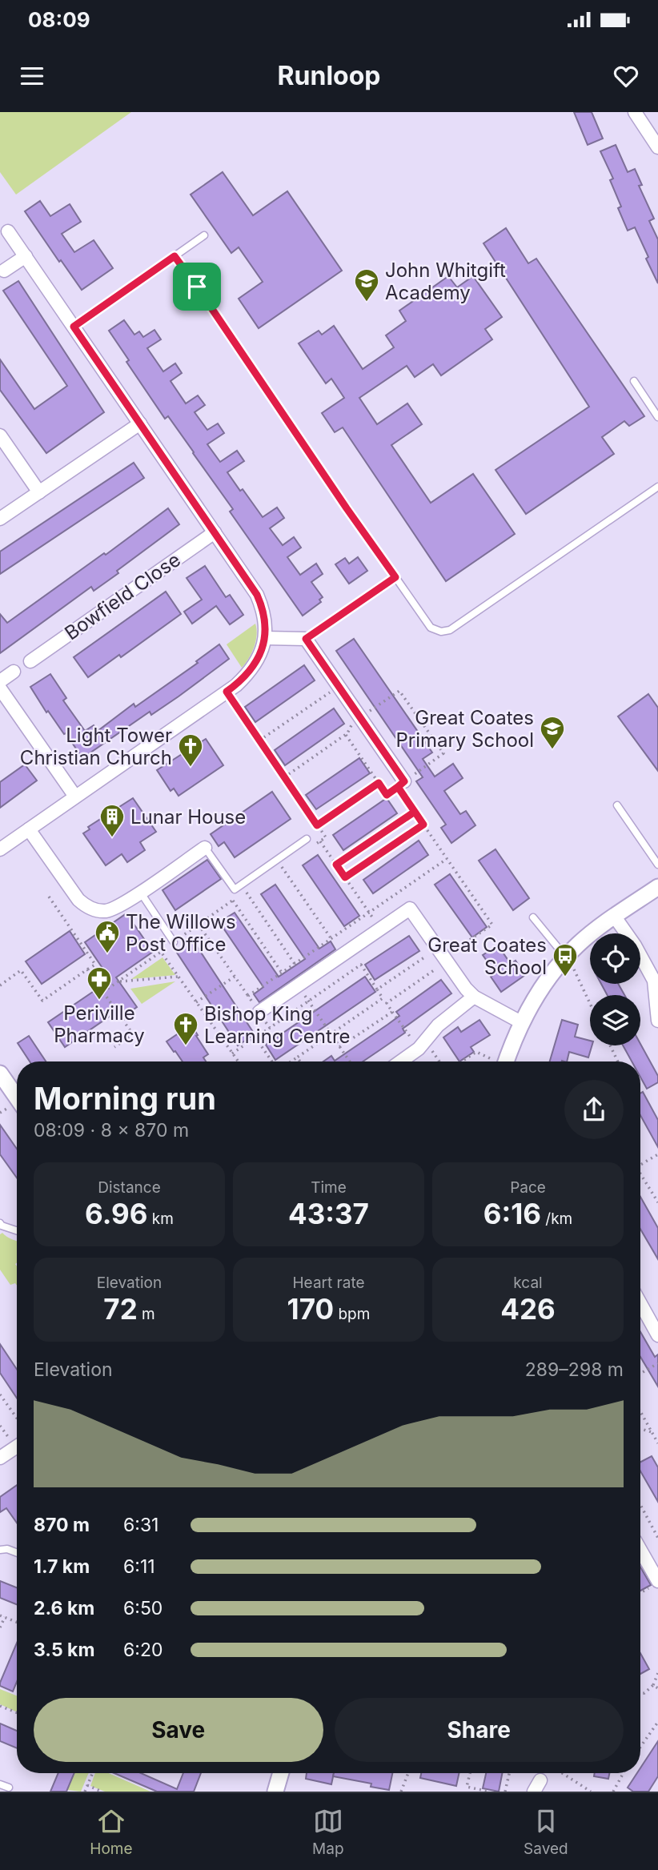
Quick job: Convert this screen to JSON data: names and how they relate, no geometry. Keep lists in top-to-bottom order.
{
  "streets": {
    "street": ["Bowfield Close"]
  },
  "places": {
    "school or university": ["John Whitgift Academy", "Great Coates Primary School"],
    "church": ["Light Tower Christian Church", "Bishop King Learning Centre"],
    "building": ["Lunar House"],
    "public building": ["The Willows Post Office"],
    "bus stop": ["Great Coates School"],
    "pharmacy": ["Periville Pharmacy"]
  },
  "page": {
    "status": "08:09",
    "header": "Runloop",
    "heading": ["Morning run", "08:09 · 8 × 870 m"],
    "stats": [
      ["Distance", "6.96 km"],
      ["Time", "43:37"],
      ["Pace", "6:16 /km"],
      ["Elevation", "72 m"],
      ["Heart rate", "170 bpm"],
      ["kcal", "426"]
    ],
    "chart": ["Elevation", "289–298 m"],
    "list": [
      {
        "name": "870 m",
        "note": "6:31"
      },
      {
        "name": "1.7 km",
        "note": "6:11"
      },
      {
        "name": "2.6 km",
        "note": "6:50"
      },
      {
        "name": "3.5 km",
        "note": "6:20"
      }
    ],
    "buttons": ["Save", "Share"],
    "tabs": ["Home", "Map", "Saved"]
  }
}
